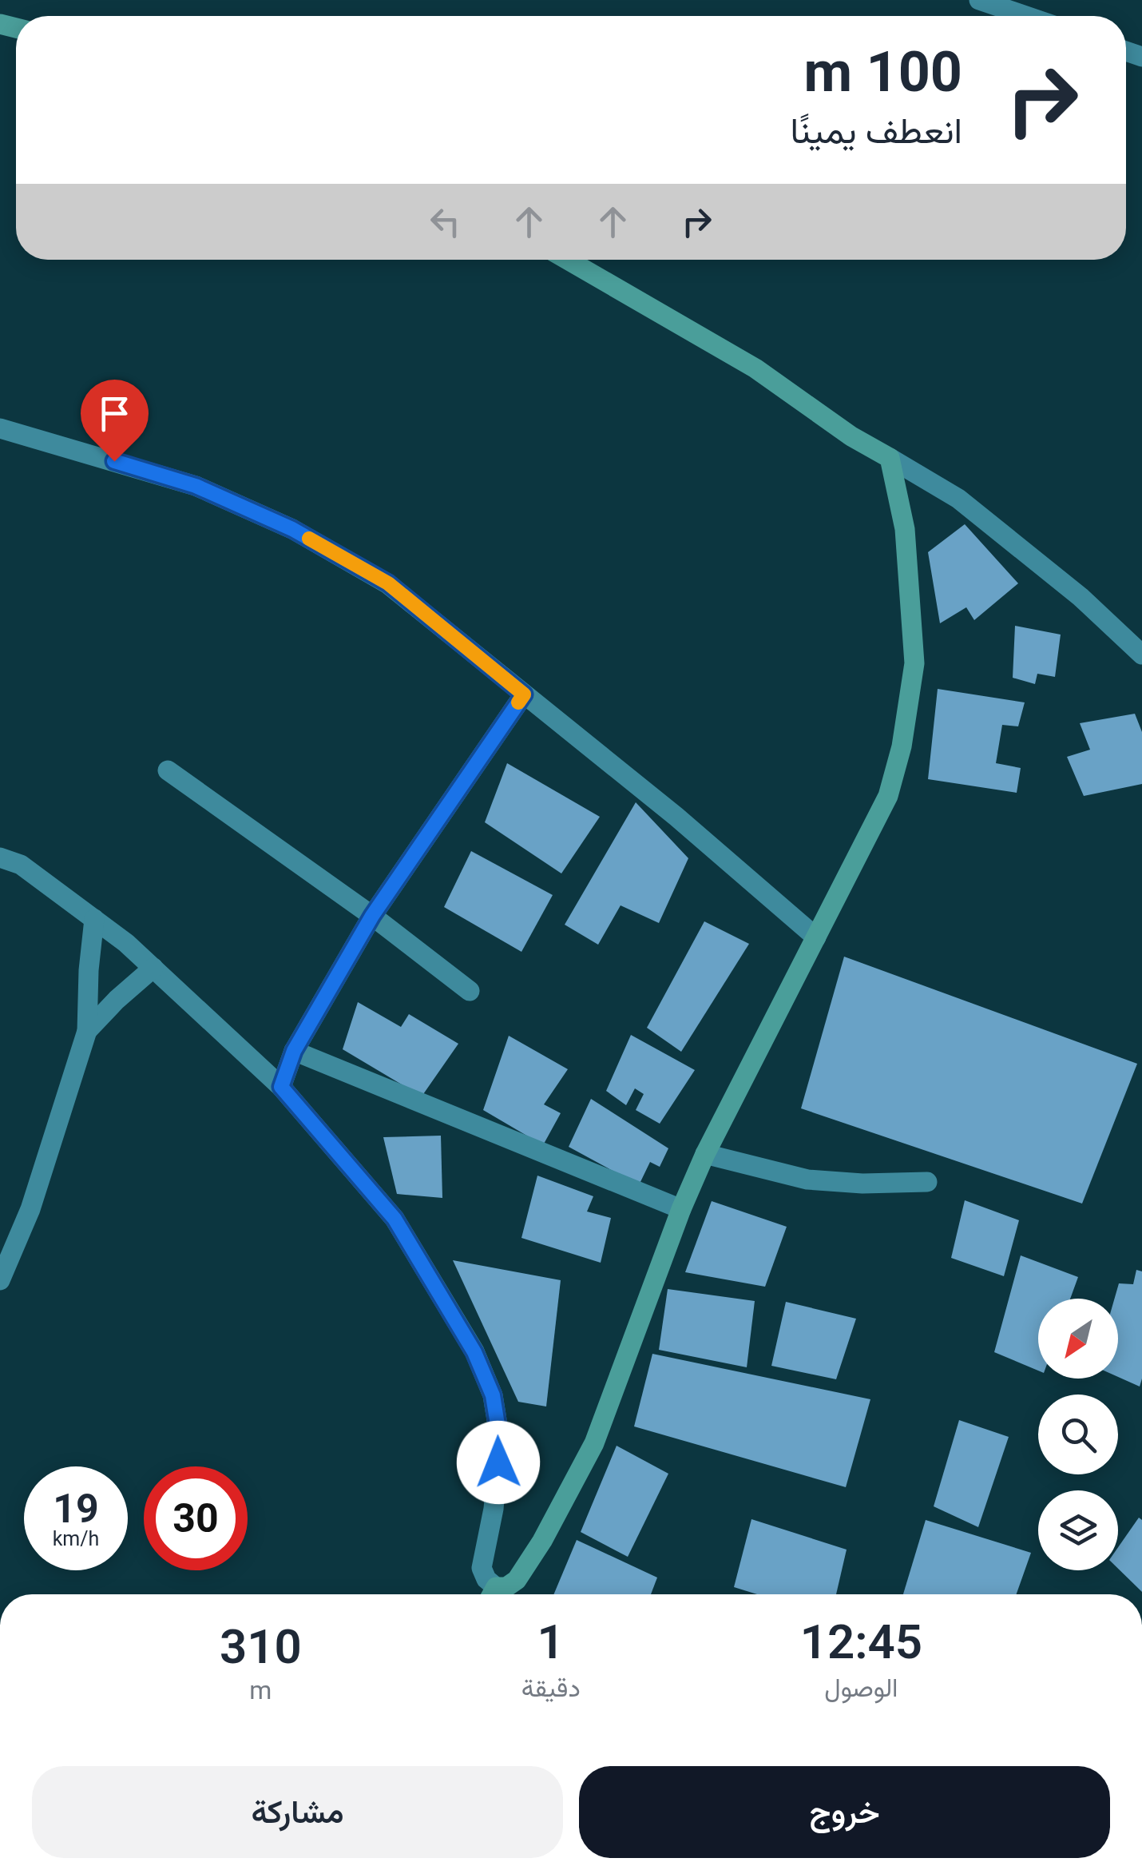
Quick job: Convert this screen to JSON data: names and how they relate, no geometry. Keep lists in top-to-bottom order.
{
  "north": "bottom left",
  "page": {
    "turn": ["100 m", "انعطف يمينًا"],
    "speed": "19 km/h",
    "limit": "30",
    "eta": [
      "12:45",
      "الوصول",
      "1",
      "دقيقة",
      "310",
      "m"
    ],
    "buttons": ["خروج", "مشاركة"]
  }
}
